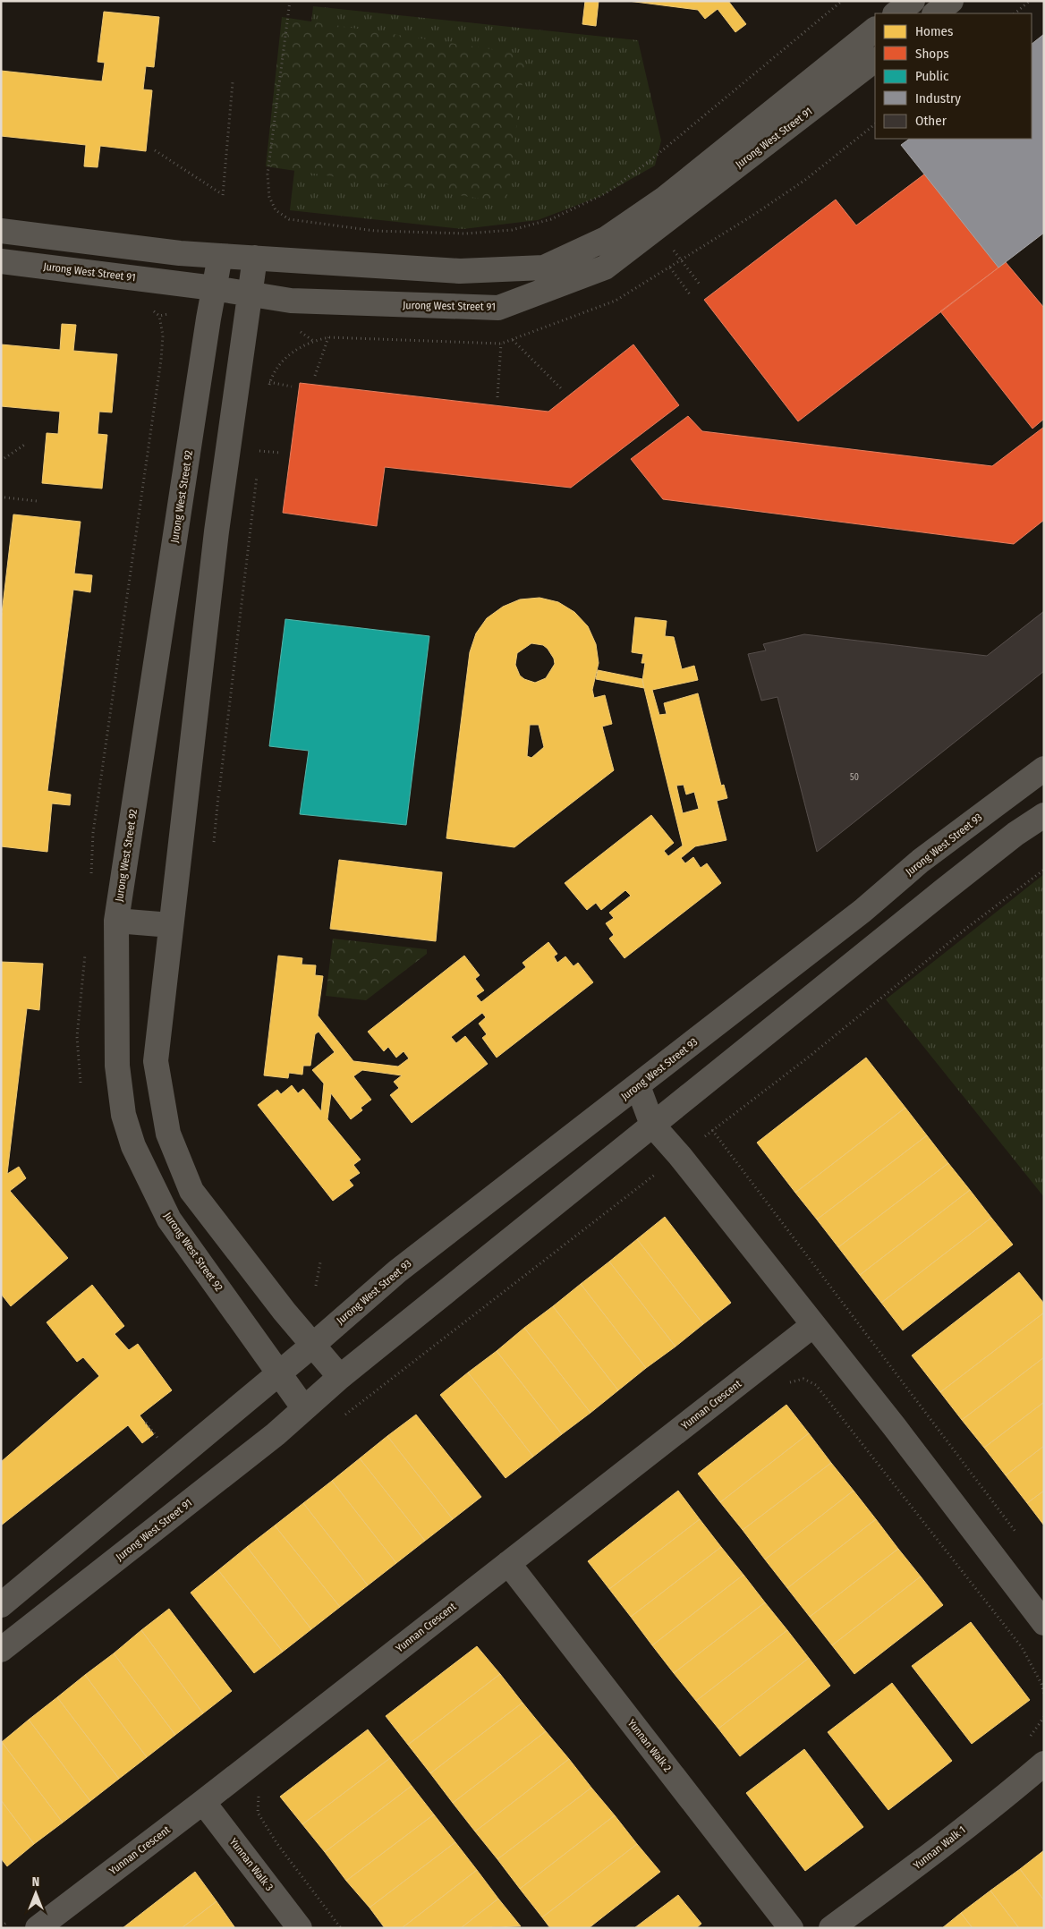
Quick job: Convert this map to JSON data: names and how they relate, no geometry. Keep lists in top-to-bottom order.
{
  "streets": {
    "street": [
      "Jurong West Street 91",
      "Jurong West Street 92",
      "Jurong West Street 93",
      "Yunnan Crescent",
      "Yunnan Walk 2",
      "Yunnan Walk 1",
      "Yunnan Walk 3"
    ]
  },
  "crossings": [
    ["Jurong West Street 91", "Jurong West Street 92"],
    ["Jurong West Street 92", "Jurong West Street 93"],
    ["Yunnan Crescent", "Yunnan Walk 2"],
    ["Yunnan Crescent", "Yunnan Walk 3"]
  ],
  "house_numbers": ["50"],
  "legend": [
    "Homes",
    "Shops",
    "Public",
    "Industry",
    "Other"
  ],
  "north": "top"
}
